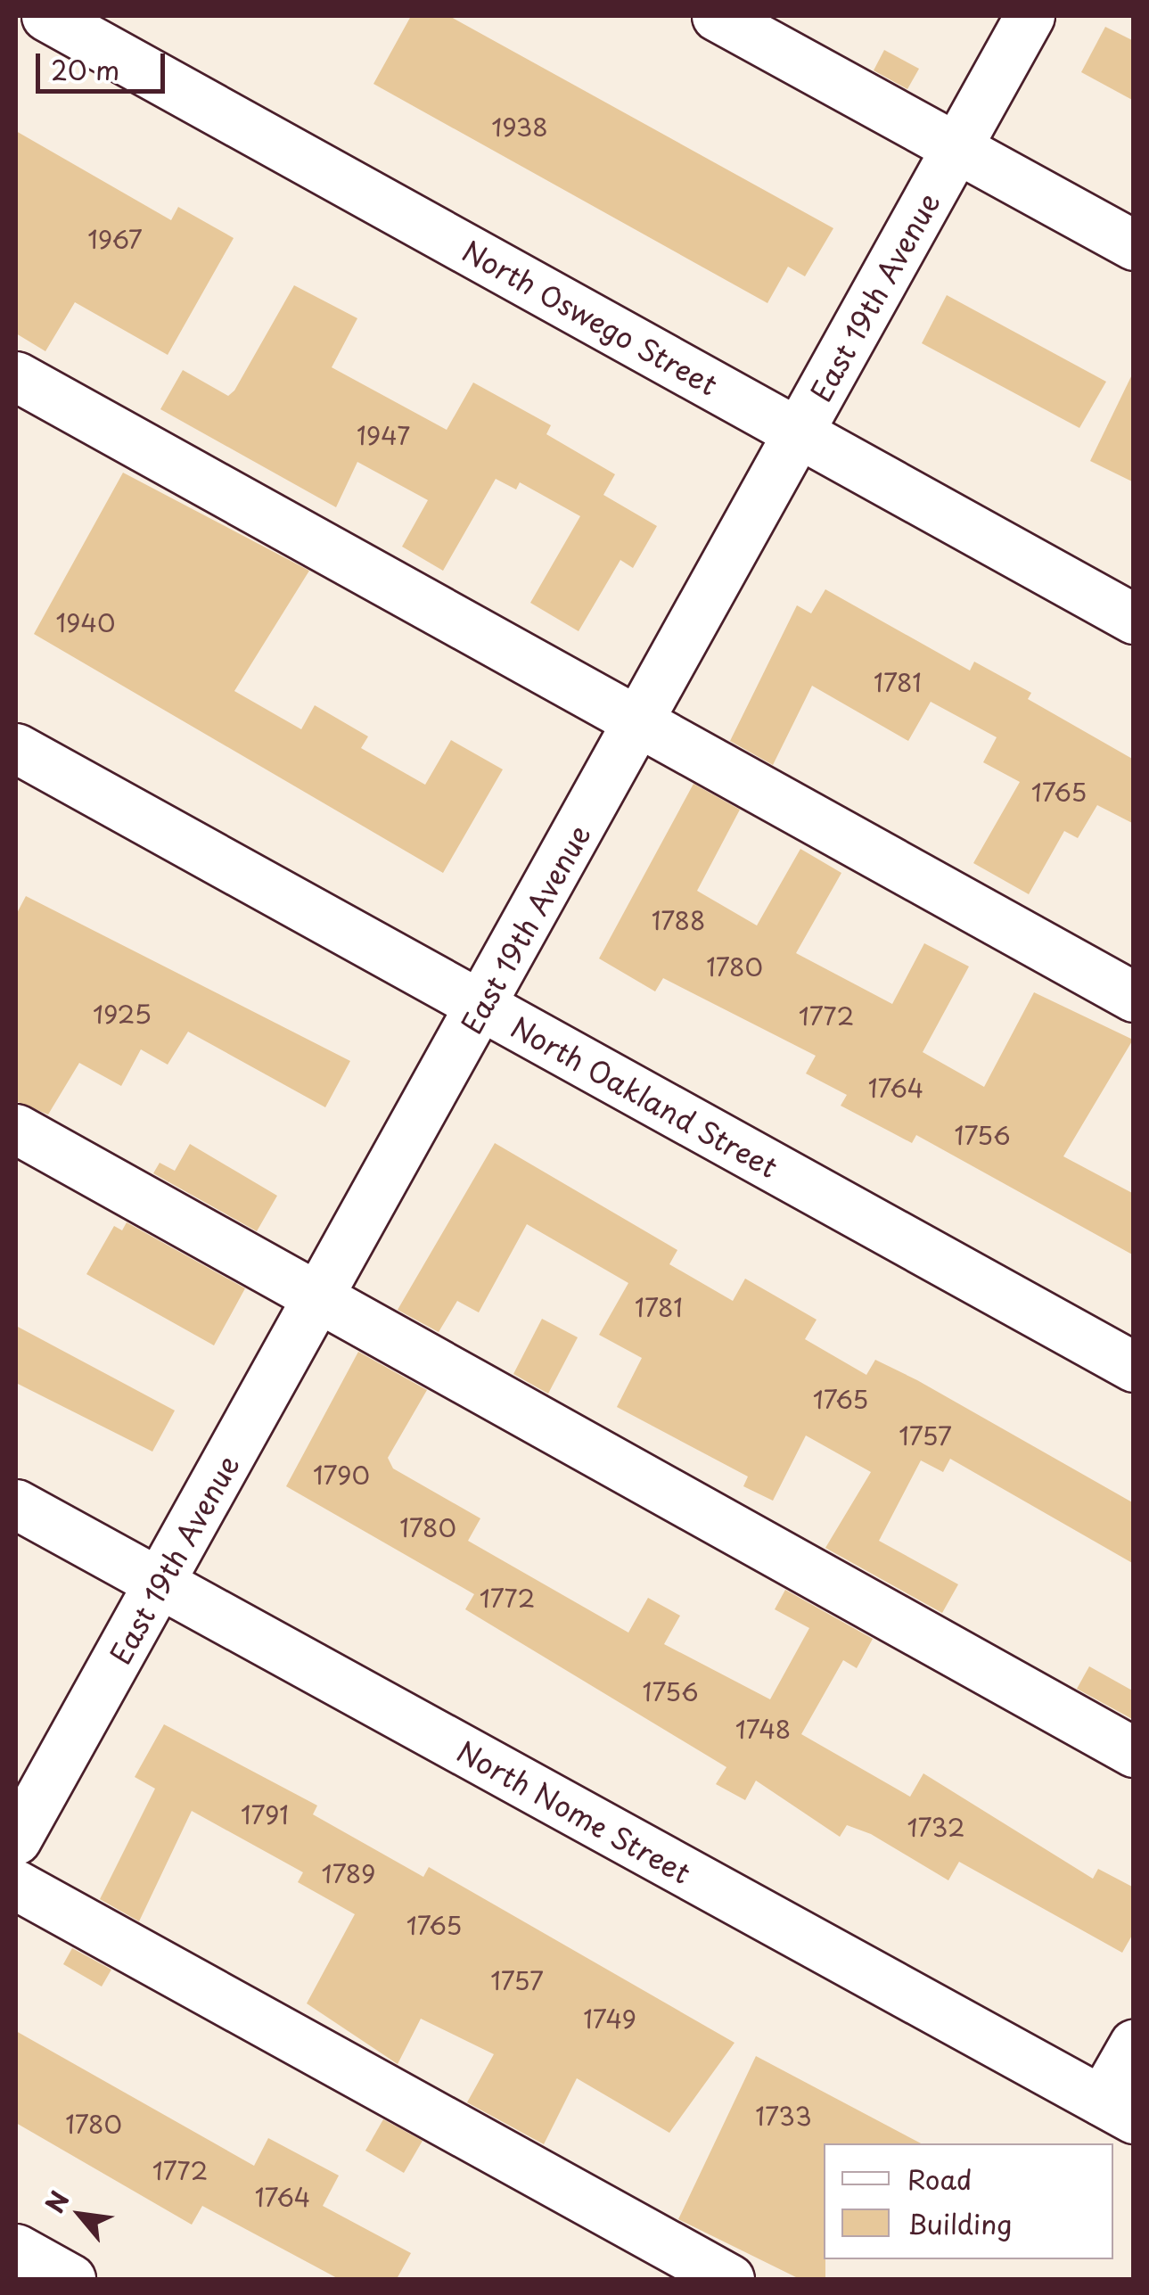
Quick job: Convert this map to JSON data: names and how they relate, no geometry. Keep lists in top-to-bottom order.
{
  "streets": {
    "street": [
      "East 19th Avenue",
      "North Oswego Street",
      "North Oakland Street",
      "North Nome Street"
    ]
  },
  "crossings": [
    ["East 19th Avenue", "North Oswego Street"],
    ["East 19th Avenue", "North Oakland Street"],
    ["East 19th Avenue", "North Nome Street"]
  ],
  "house_numbers": [
    "1938",
    "1967",
    "1947",
    "1940",
    "1781",
    "1765",
    "1788",
    "1780",
    "1925",
    "1772",
    "1764",
    "1756",
    "1781",
    "1765",
    "1757",
    "1790",
    "1780",
    "1772",
    "1756",
    "1748",
    "1791",
    "1732",
    "1789",
    "1765",
    "1757",
    "1749",
    "1733",
    "1780",
    "1772",
    "1764"
  ],
  "legend": ["Road", "Building"],
  "scale_bar": "20 m",
  "north": "top left"
}
